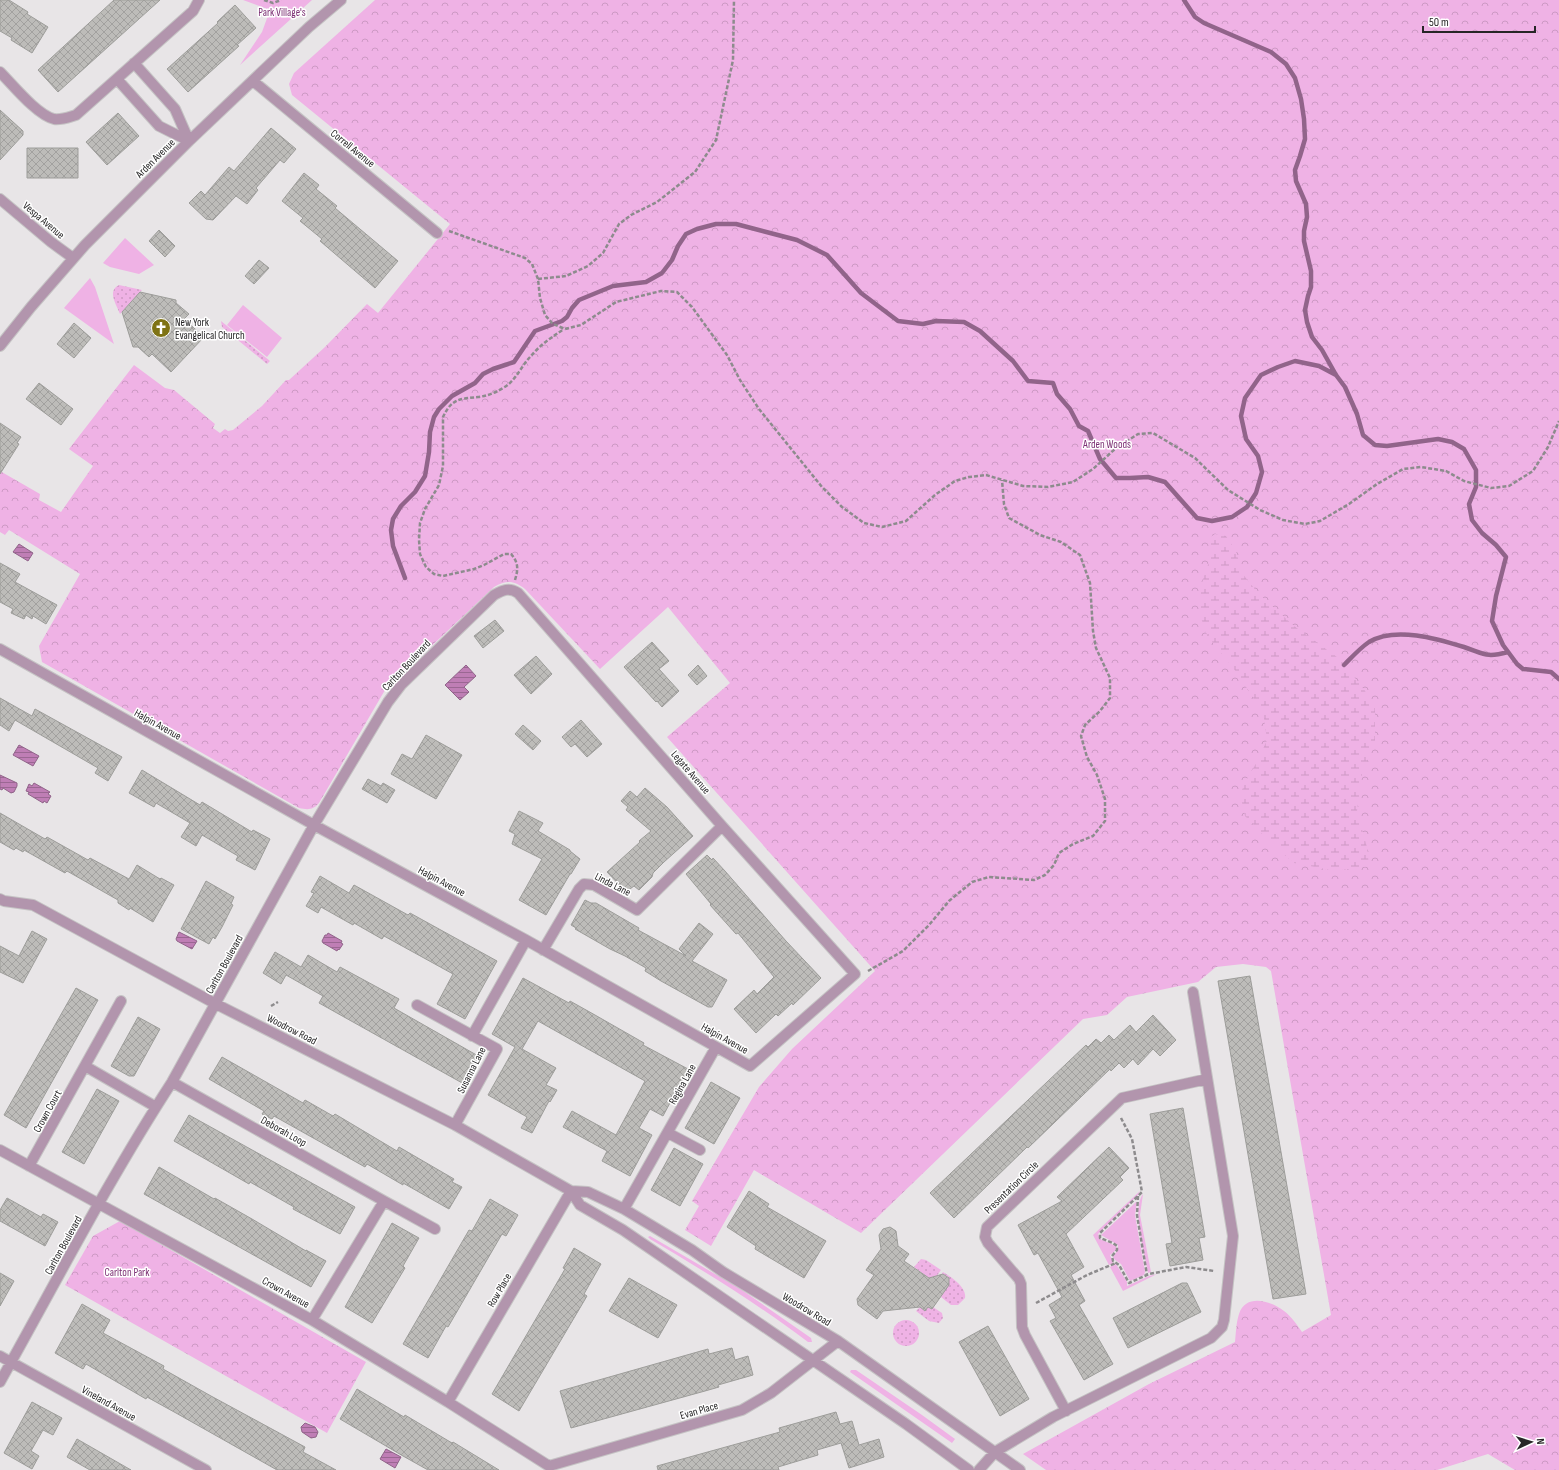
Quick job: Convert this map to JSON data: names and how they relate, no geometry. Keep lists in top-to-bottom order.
{
  "streets": {
    "street": [
      "Correll Avenue",
      "Arden Avenue",
      "Vespa Avenue",
      "Carlton Boulevard",
      "Halpin Avenue",
      "Legate Avenue",
      "Linda Lane",
      "Woodrow Road",
      "Susanna Lane",
      "Regina Lane",
      "Crown Court",
      "Deborah Loop",
      "Presentation Circle",
      "Row Place",
      "Crown Avenue",
      "Vineland Avenue",
      "Evan Place"
    ]
  },
  "crossings": [
    ["Correll Avenue", "Arden Avenue"],
    ["Arden Avenue", "Vespa Avenue"],
    ["Carlton Boulevard", "Halpin Avenue"],
    ["Carlton Boulevard", "Legate Avenue"],
    ["Carlton Boulevard", "Woodrow Road"],
    ["Carlton Boulevard", "Deborah Loop"],
    ["Carlton Boulevard", "Crown Avenue"],
    ["Carlton Boulevard", "Vineland Avenue"],
    ["Halpin Avenue", "Legate Avenue"],
    ["Halpin Avenue", "Linda Lane"],
    ["Halpin Avenue", "Susanna Lane"],
    ["Halpin Avenue", "Regina Lane"],
    ["Legate Avenue", "Linda Lane"],
    ["Woodrow Road", "Susanna Lane"],
    ["Woodrow Road", "Regina Lane"],
    ["Woodrow Road", "Row Place"],
    ["Woodrow Road", "Evan Place"],
    ["Crown Court", "Crown Avenue"],
    ["Row Place", "Crown Avenue"],
    ["Crown Avenue", "Evan Place"]
  ],
  "parks": ["Park Village's", "Arden Woods", "Carlton Park"],
  "places": {
    "church": ["New York Evangelical Church"]
  },
  "scale_bar": "50 m",
  "north": "right"
}
